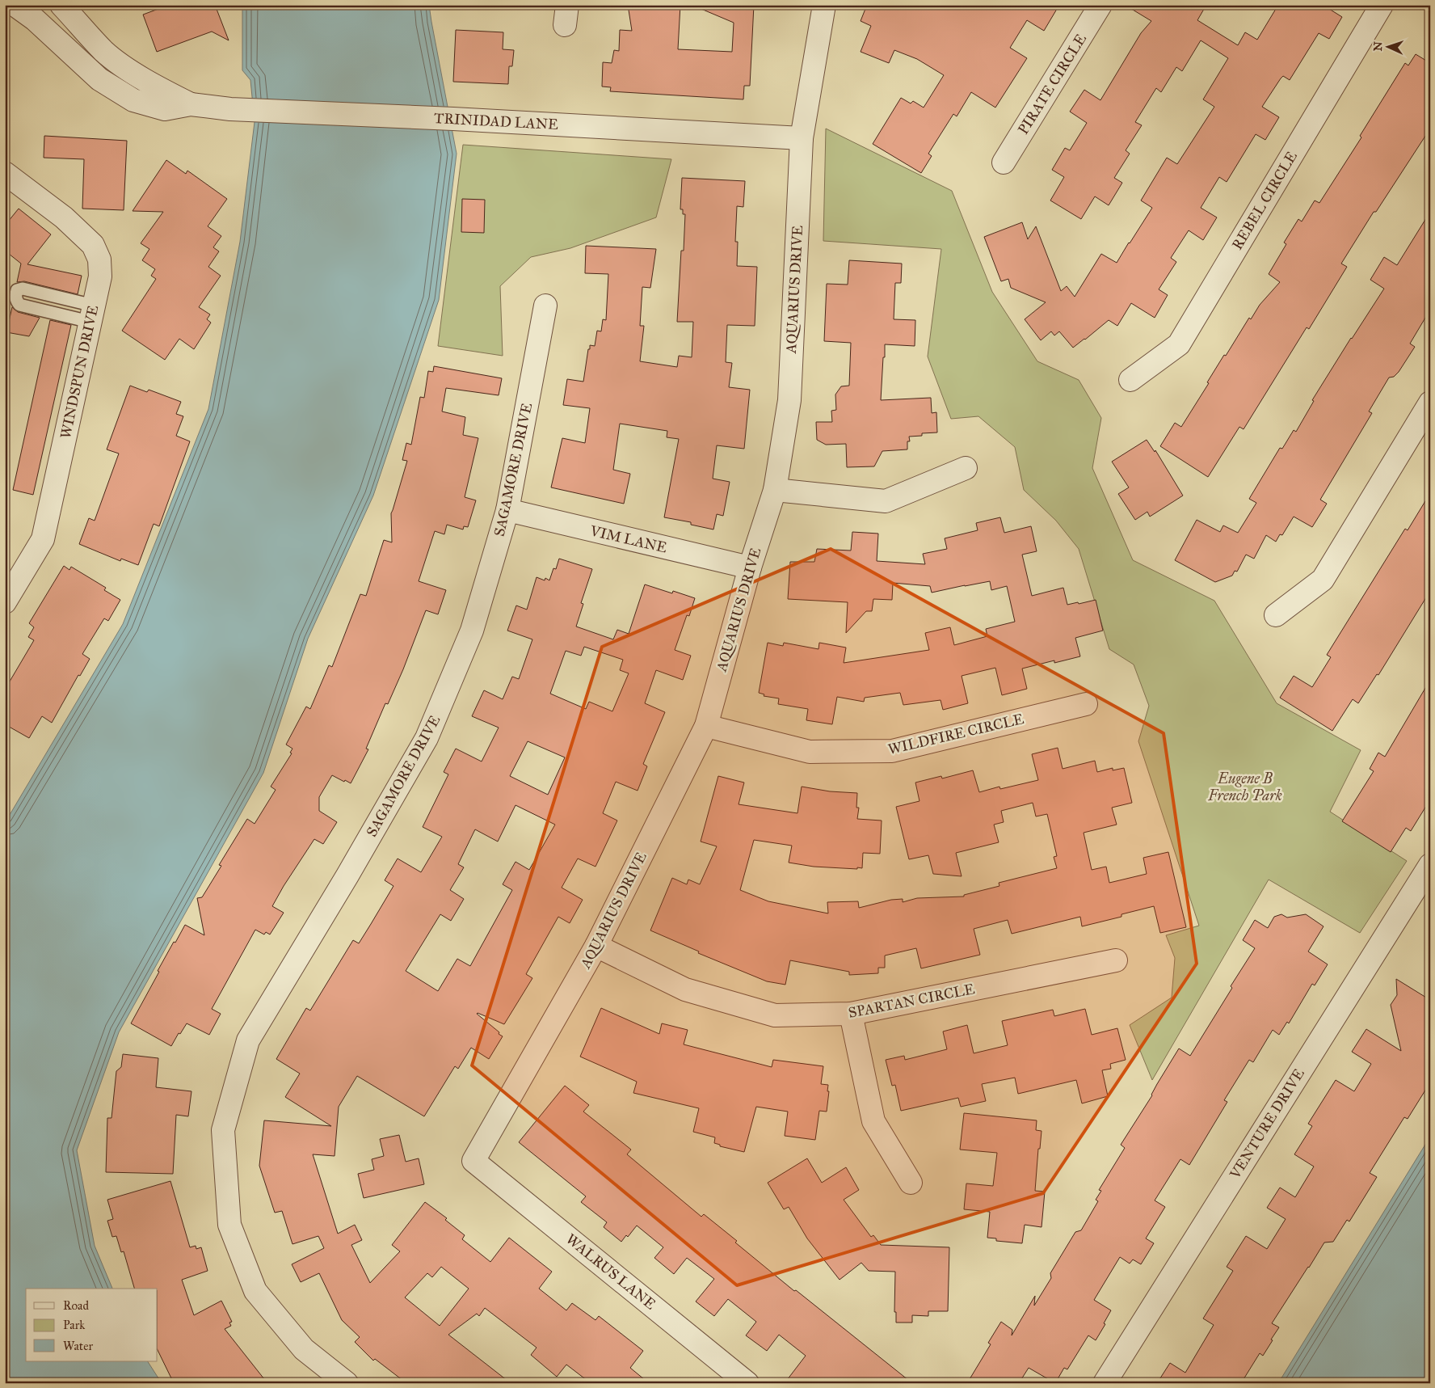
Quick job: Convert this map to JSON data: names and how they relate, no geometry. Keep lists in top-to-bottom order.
{
  "streets": {
    "street": [
      "PIRATE CIRCLE",
      "TRINIDAD LANE",
      "REBEL CIRCLE",
      "AQUARIUS DRIVE",
      "WINDSPUN DRIVE",
      "SAGAMORE DRIVE",
      "VIM LANE",
      "WILDFIRE CIRCLE",
      "SPARTAN CIRCLE",
      "VENTURE DRIVE",
      "WALRUS LANE"
    ]
  },
  "crossings": [
    ["TRINIDAD LANE", "AQUARIUS DRIVE"],
    ["AQUARIUS DRIVE", "VIM LANE"],
    ["AQUARIUS DRIVE", "WILDFIRE CIRCLE"],
    ["AQUARIUS DRIVE", "SPARTAN CIRCLE"],
    ["AQUARIUS DRIVE", "WALRUS LANE"],
    ["SAGAMORE DRIVE", "VIM LANE"]
  ],
  "parks": ["Eugene B French Park"],
  "legend": ["Road", "Park", "Water"],
  "north": "left"
}
